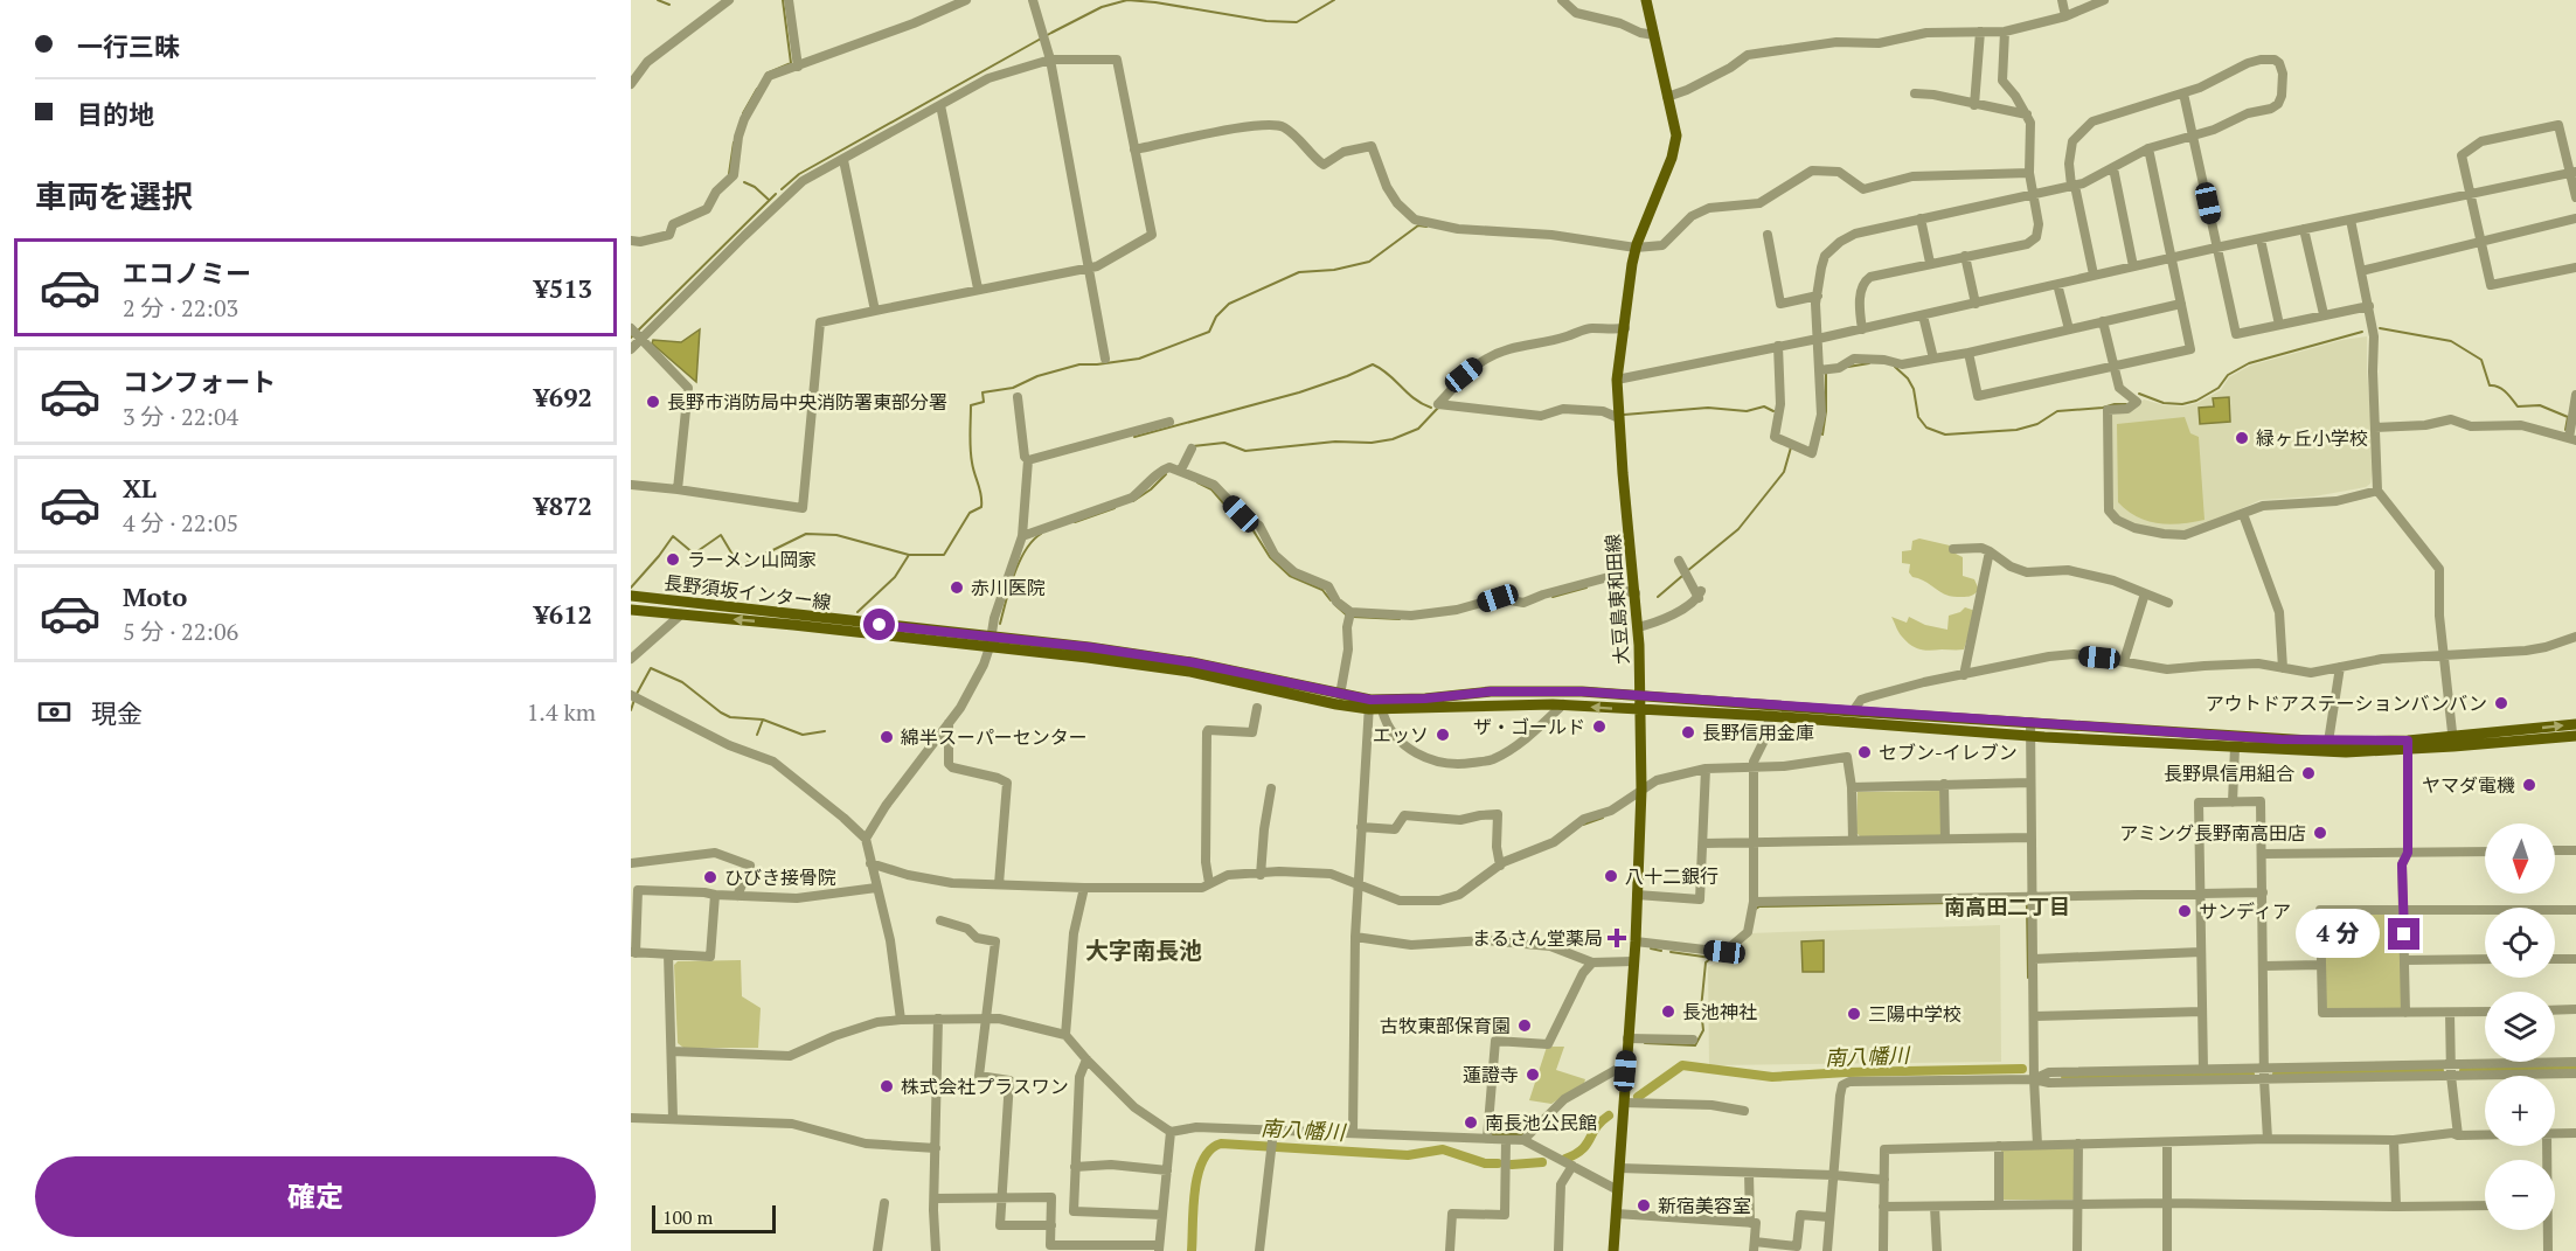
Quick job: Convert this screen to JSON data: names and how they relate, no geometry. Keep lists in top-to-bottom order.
{
  "streets": {
    "main road": ["長野須坂インター線", "大豆島東和田線"]
  },
  "crossings": [
    ["長野須坂インター線", "大豆島東和田線"]
  ],
  "districts": ["南高田二丁目", "大字南長池"],
  "water": ["南八幡川"],
  "places": {
    "other": [
      "長野市消防局中央消防署東部分署",
      "緑ヶ丘小学校",
      "ラーメン山岡家",
      "赤川医院",
      "アウトドアステーションバンバン",
      "ザ・ゴールド",
      "長野信用金庫",
      "エッソ",
      "綿半スーパーセンター",
      "セブン-イレブン",
      "長野県信用組合",
      "ヤマダ電機",
      "アミング長野南高田店",
      "八十二銀行",
      "ひびき接骨院",
      "サンディア",
      "長池神社",
      "三陽中学校",
      "古牧東部保育園",
      "蓮證寺",
      "株式会社プラスワン",
      "南長池公民館",
      "新宿美容室"
    ],
    "health": ["まるさん堂薬局"]
  },
  "scale_bar": "100 m",
  "north": "bottom",
  "page": {
    "banner": ["一行三昧", "目的地"],
    "heading": "車両を選択",
    "list": [
      {
        "name": "エコノミー",
        "note": "2 分 · 22:03",
        "value": "¥513"
      },
      {
        "name": "コンフォート",
        "note": "3 分 · 22:04",
        "value": "¥692"
      },
      {
        "name": "XL",
        "note": "4 分 · 22:05",
        "value": "¥872"
      },
      {
        "name": "Moto",
        "note": "5 分 · 22:06",
        "value": "¥612"
      }
    ],
    "pay": ["現金", "1.4 km"],
    "map_buttons": ["+", "−"],
    "bubble": "4 分",
    "buttons": "確定",
    "scale": "100 m"
  }
}
